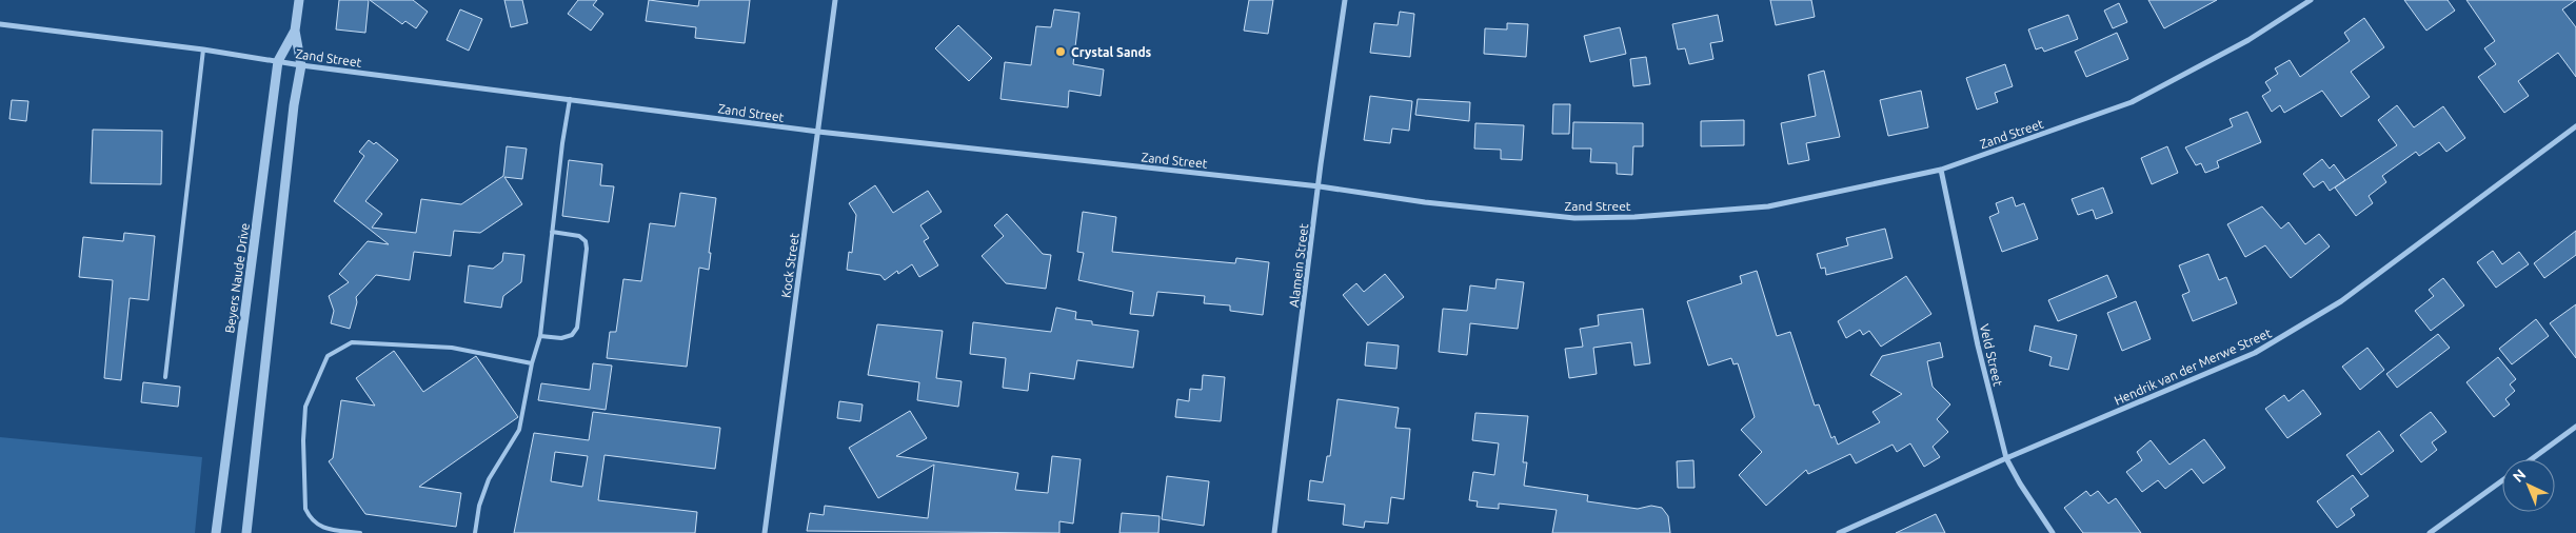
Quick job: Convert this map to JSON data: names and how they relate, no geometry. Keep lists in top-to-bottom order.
{
  "streets": {
    "street": [
      "Zand Street",
      "Kock Street",
      "Alamein Street",
      "Beyers Naude Drive",
      "Veld Street",
      "Hendrik van der Merwe Street"
    ]
  },
  "crossings": [
    ["Zand Street", "Kock Street"],
    ["Zand Street", "Alamein Street"],
    ["Zand Street", "Beyers Naude Drive"],
    ["Zand Street", "Veld Street"],
    ["Veld Street", "Hendrik van der Merwe Street"]
  ],
  "places": ["Crystal Sands"],
  "north": "top left"
}
